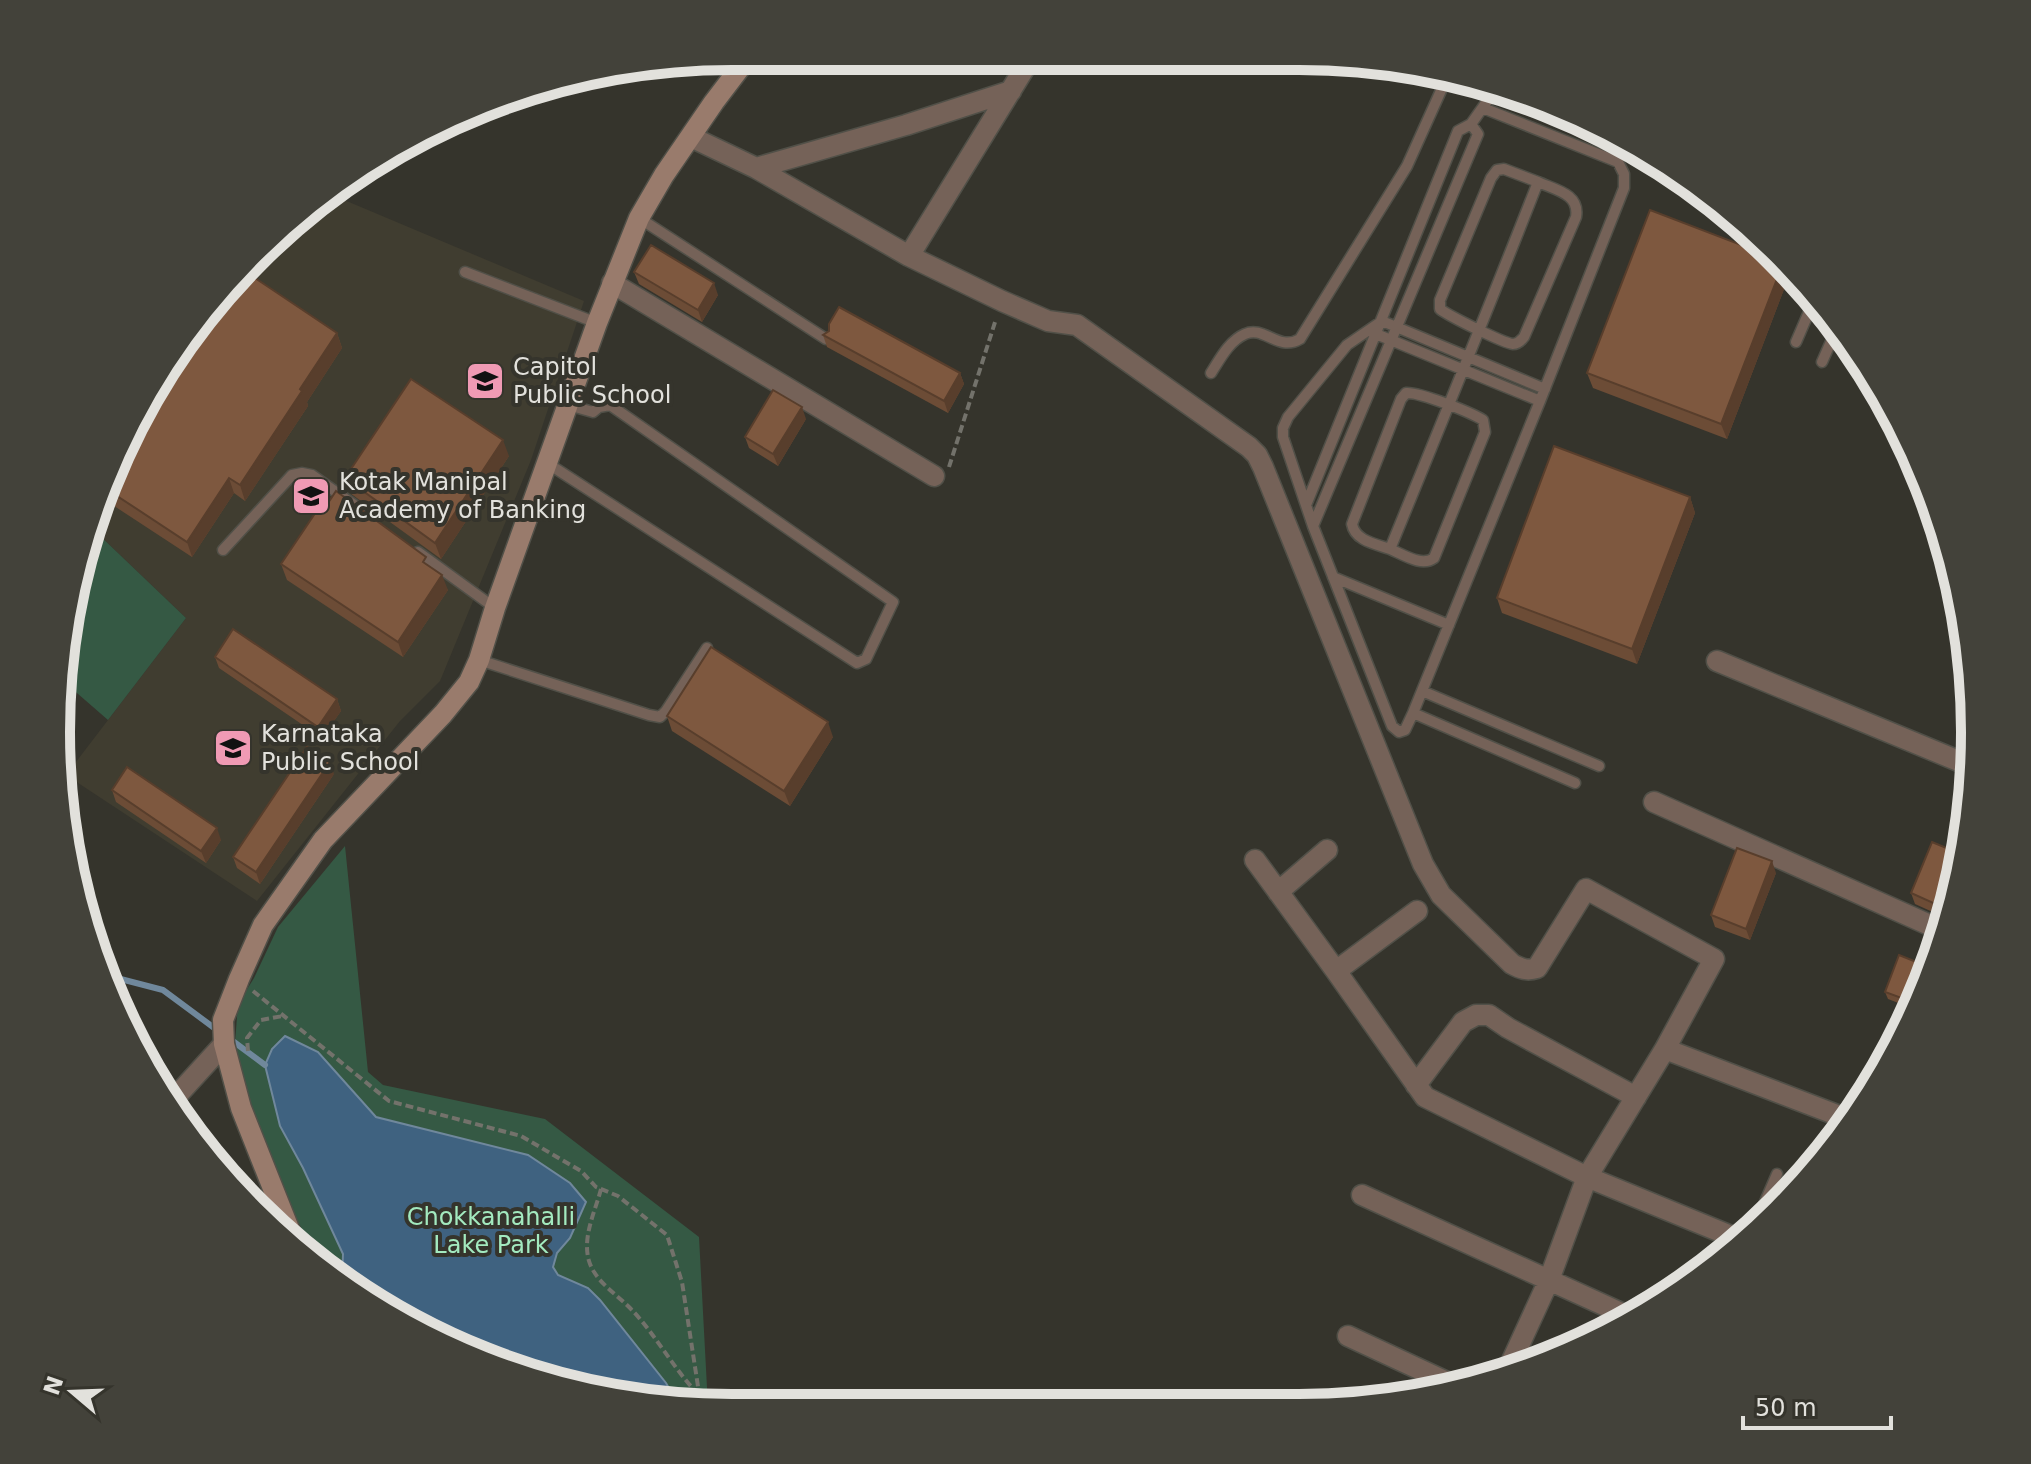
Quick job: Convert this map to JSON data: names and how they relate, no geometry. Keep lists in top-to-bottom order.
{
  "parks": ["Chokkanahalli Lake Park"],
  "places": {
    "school or university": ["Capitol Public School", "Kotak Manipal Academy of Banking", "Karnataka Public School"]
  },
  "scale_bar": "50 m",
  "north": "left"
}
